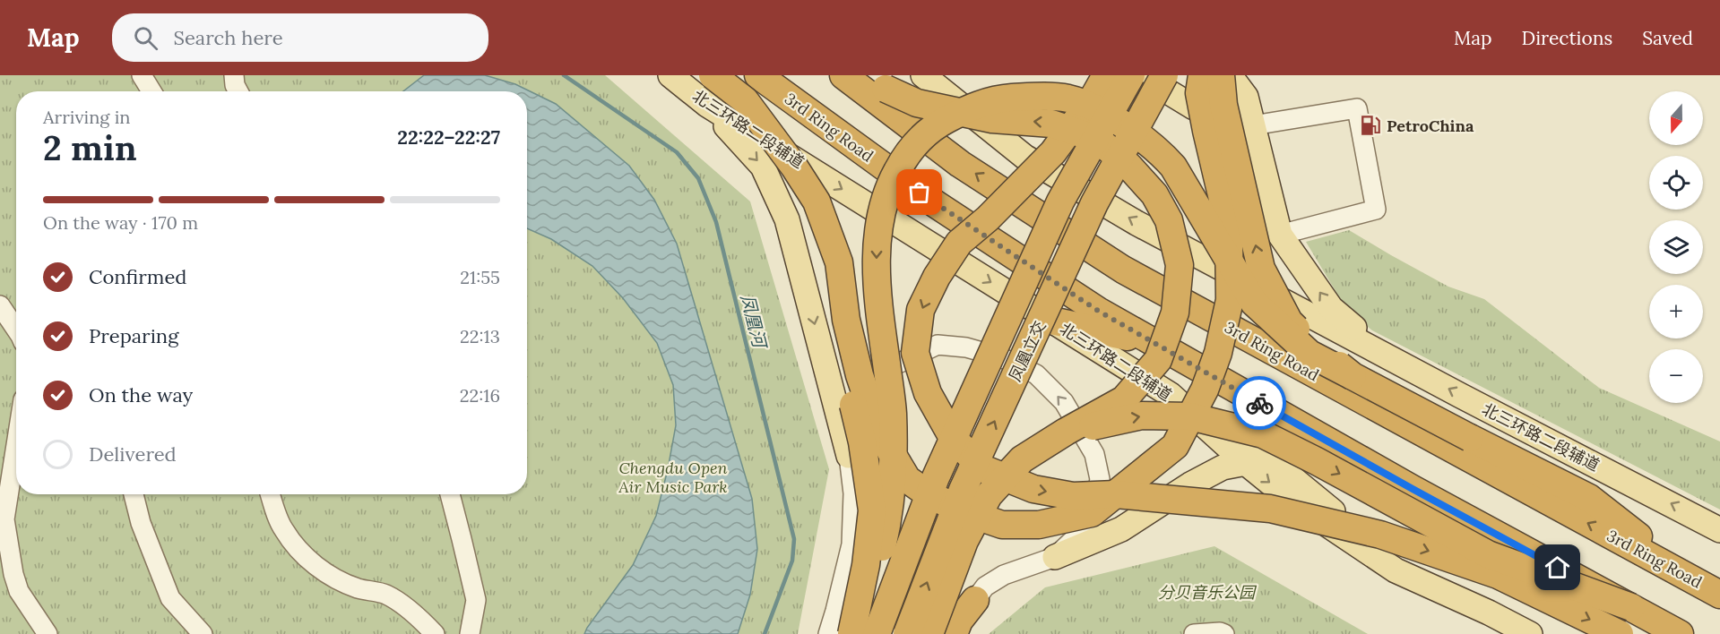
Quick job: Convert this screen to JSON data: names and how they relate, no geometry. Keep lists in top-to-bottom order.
{
  "streets": {
    "highway": ["3rd Ring Road", "凤凰立交"],
    "main road": ["北三环路二段辅道"]
  },
  "water": ["凤凰河"],
  "parks": ["Chengdu Open Air Music Park", "分贝音乐公园"],
  "places": {
    "fuel station": ["PetroChina"]
  },
  "north": "bottom",
  "page": {
    "header": "Map",
    "search": "Search here",
    "nav": ["Map", "Directions", "Saved"],
    "map_buttons": ["+", "−"],
    "heading": ["2 min", "Arriving in", "22:22–22:27"],
    "bar": "On the way · 170 m",
    "list": [
      ["Confirmed", "21:55"],
      ["Preparing", "22:13"],
      ["On the way", "22:16"],
      "Delivered"
    ]
  }
}
